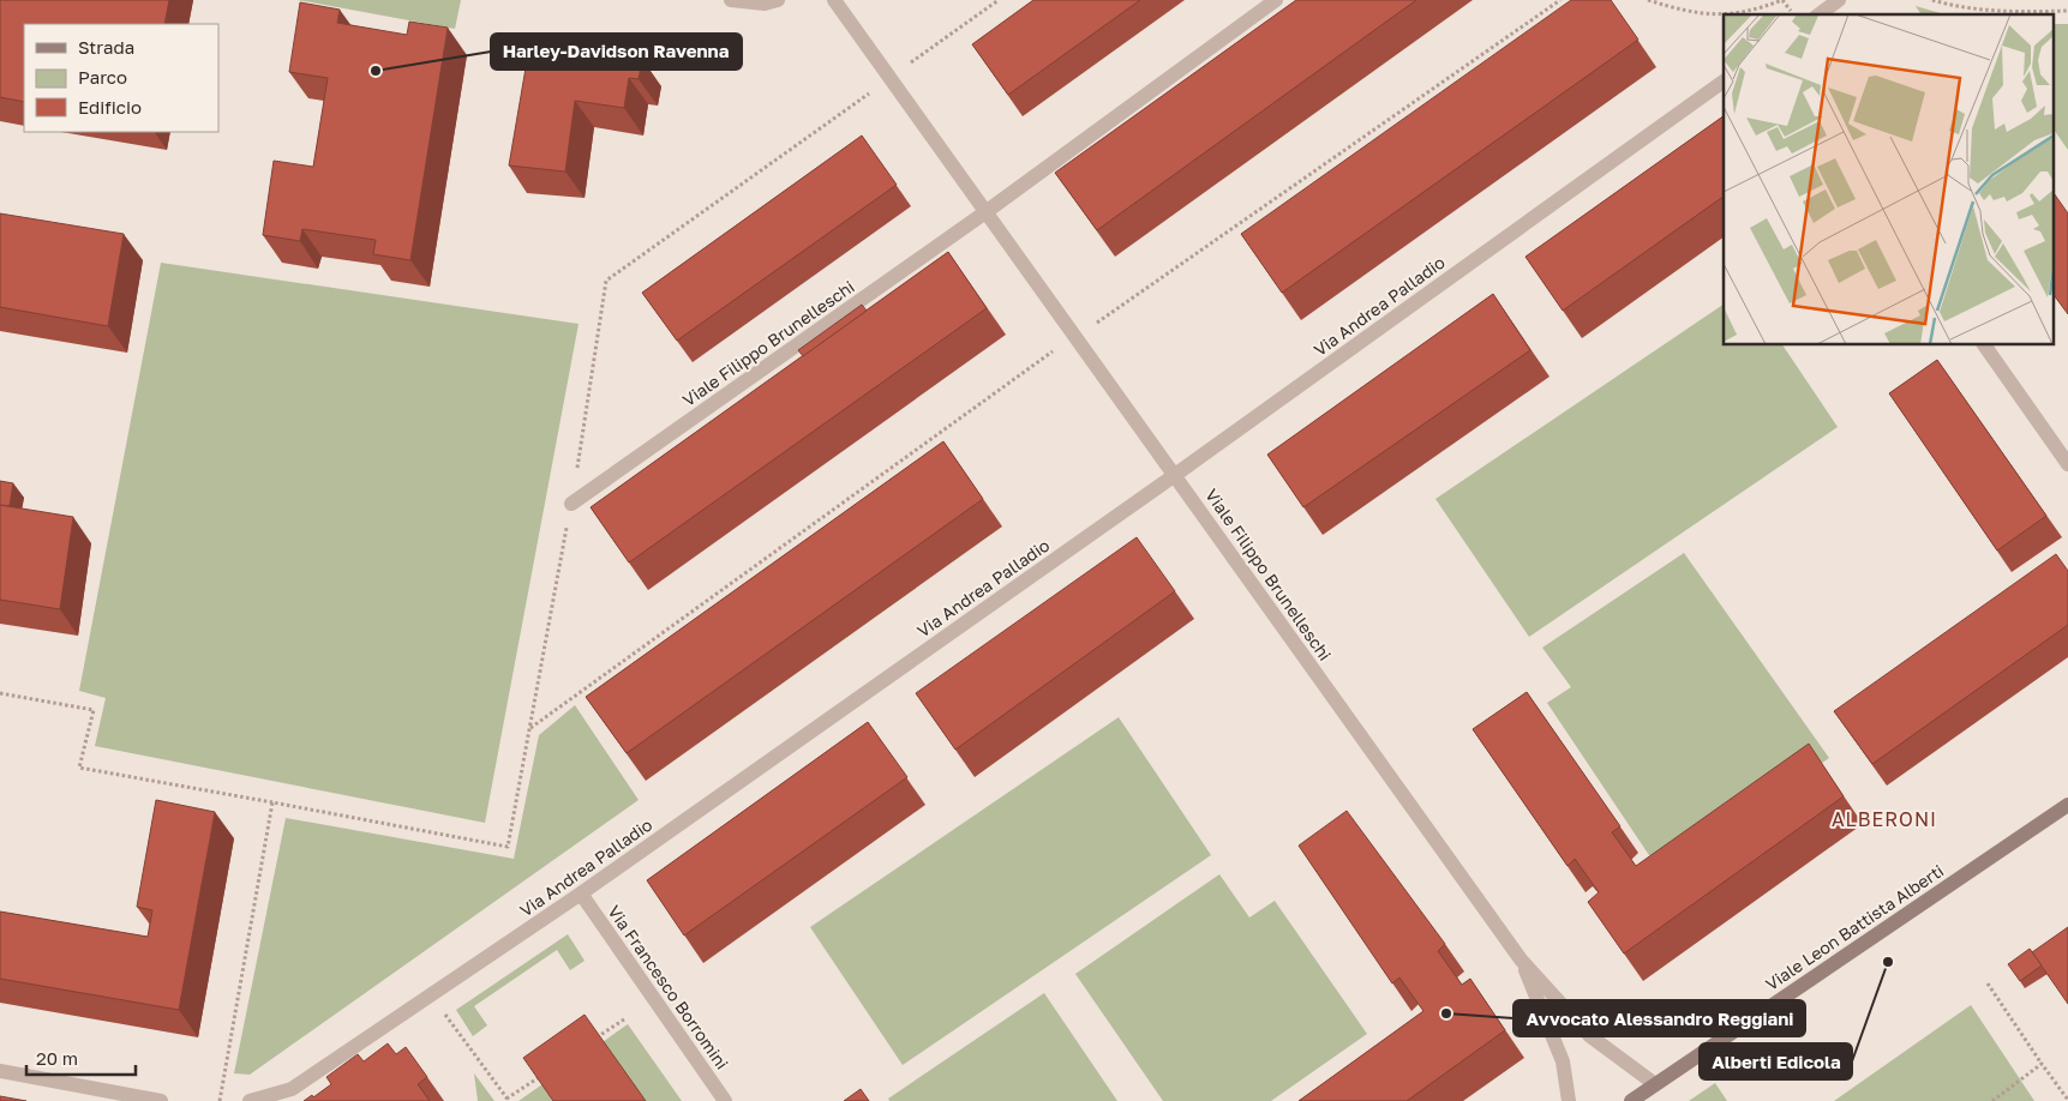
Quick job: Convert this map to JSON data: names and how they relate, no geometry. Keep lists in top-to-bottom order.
{
  "streets": {
    "main road": ["Viale Leon Battista Alberti"],
    "street": ["Via Andrea Palladio", "Viale Filippo Brunelleschi", "Via Francesco Borromini"]
  },
  "crossings": [
    ["Via Andrea Palladio", "Viale Filippo Brunelleschi"],
    ["Via Andrea Palladio", "Via Francesco Borromini"],
    ["Viale Filippo Brunelleschi", "Viale Leon Battista Alberti"]
  ],
  "districts": ["ALBERONI"],
  "places": ["Harley-Davidson Ravenna", "Alberti Edicola", "Avvocato Alessandro Reggiani"],
  "legend": ["Strada", "Parco", "Edificio"],
  "scale_bar": "20 m"
}
